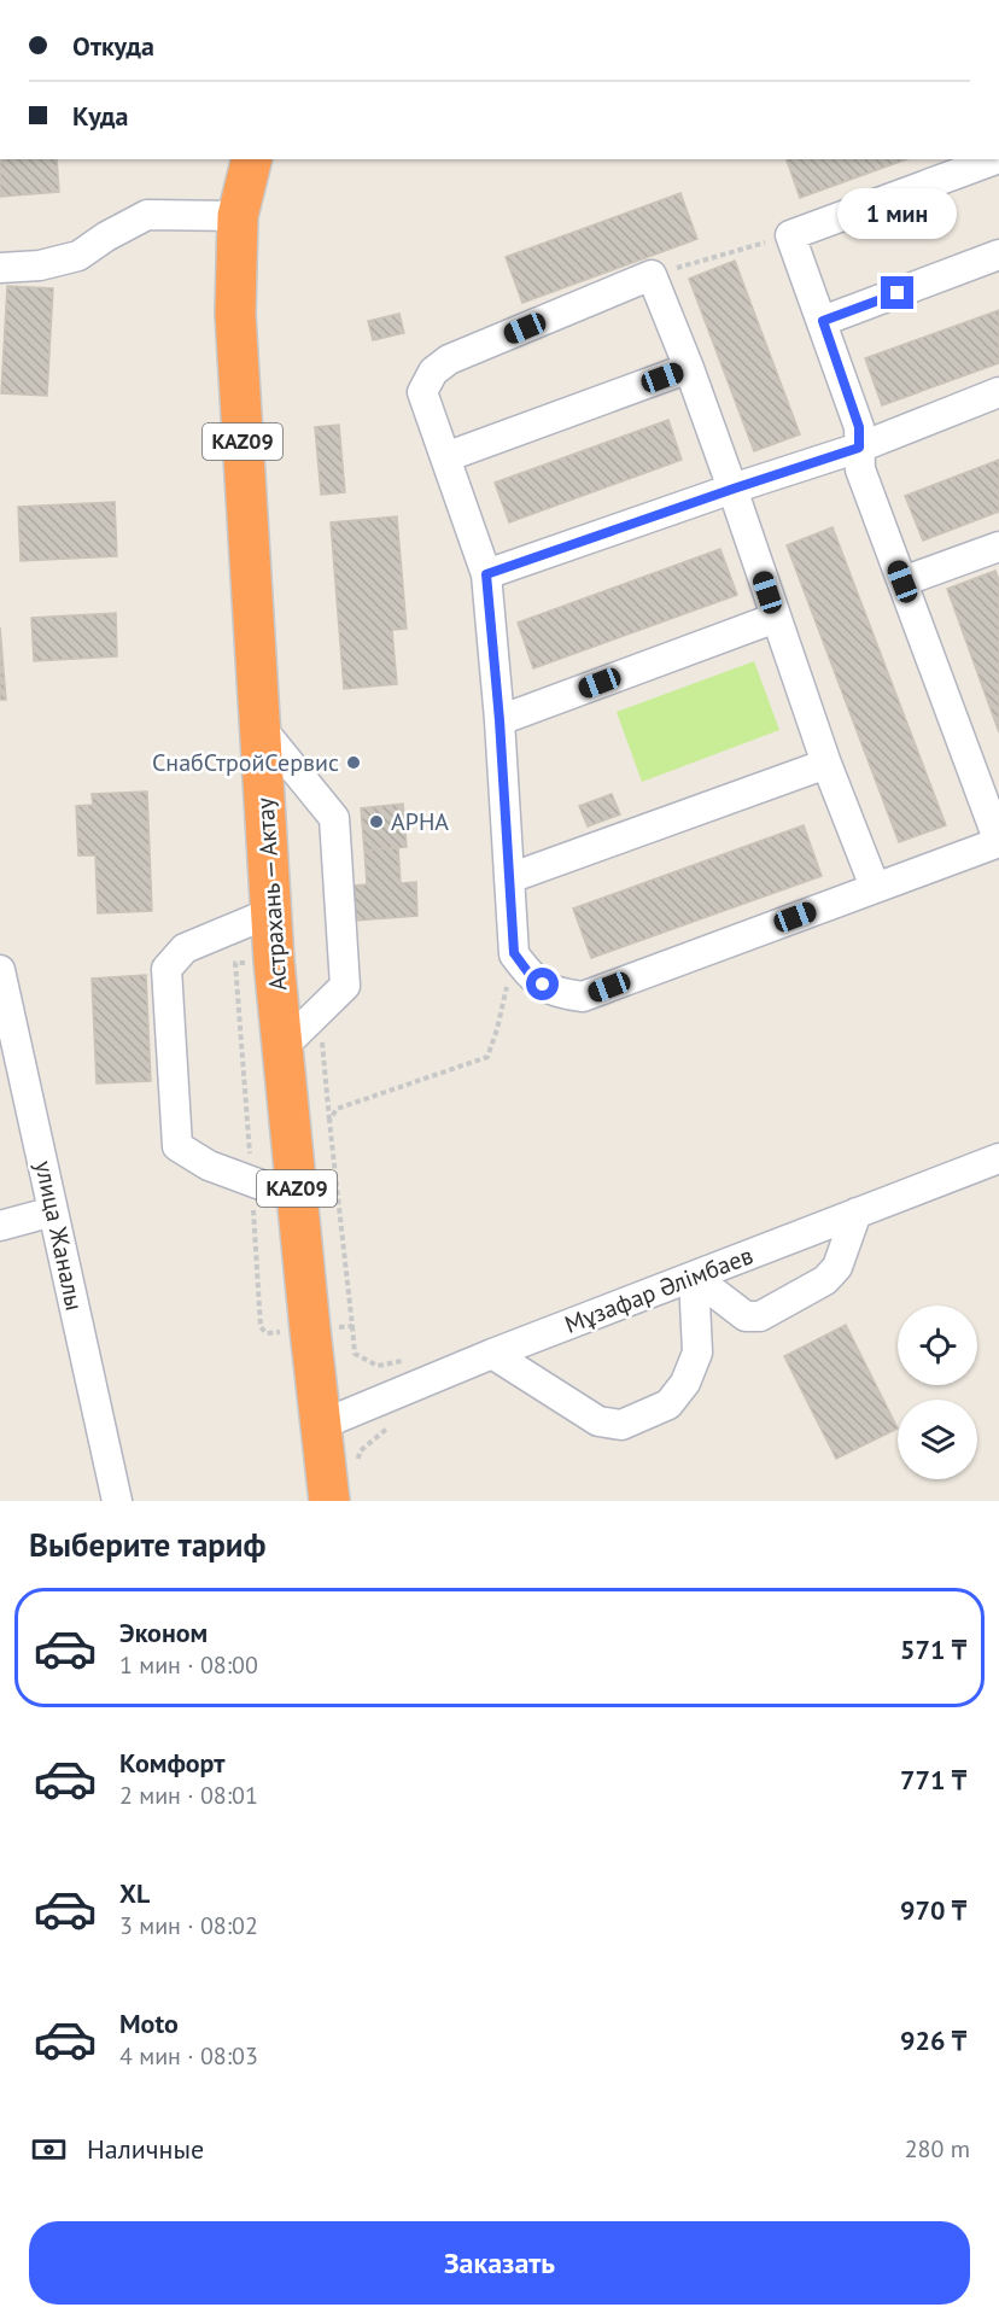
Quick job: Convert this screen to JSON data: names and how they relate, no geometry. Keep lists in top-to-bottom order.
{
  "streets": {
    "highway": ["KAZ09", "Астрахань — Актау"],
    "street": ["улица Жаналы", "Мұзафар Әлімбаев"]
  },
  "crossings": [
    ["Астрахань — Актау", "Мұзафар Әлімбаев"]
  ],
  "places": ["СнабСтройСервис", "АРНА"],
  "page": {
    "banner": ["Откуда", "Куда"],
    "bubble": "1 мин",
    "heading": "Выберите тариф",
    "list": [
      {
        "name": "Эконом",
        "note": "1 мин · 08:00",
        "value": "571 ₸"
      },
      {
        "name": "Комфорт",
        "note": "2 мин · 08:01",
        "value": "771 ₸"
      },
      {
        "name": "XL",
        "note": "3 мин · 08:02",
        "value": "970 ₸"
      },
      {
        "name": "Moto",
        "note": "4 мин · 08:03",
        "value": "926 ₸"
      }
    ],
    "pay": ["Наличные", "280 m"],
    "buttons": "Заказать"
  }
}
